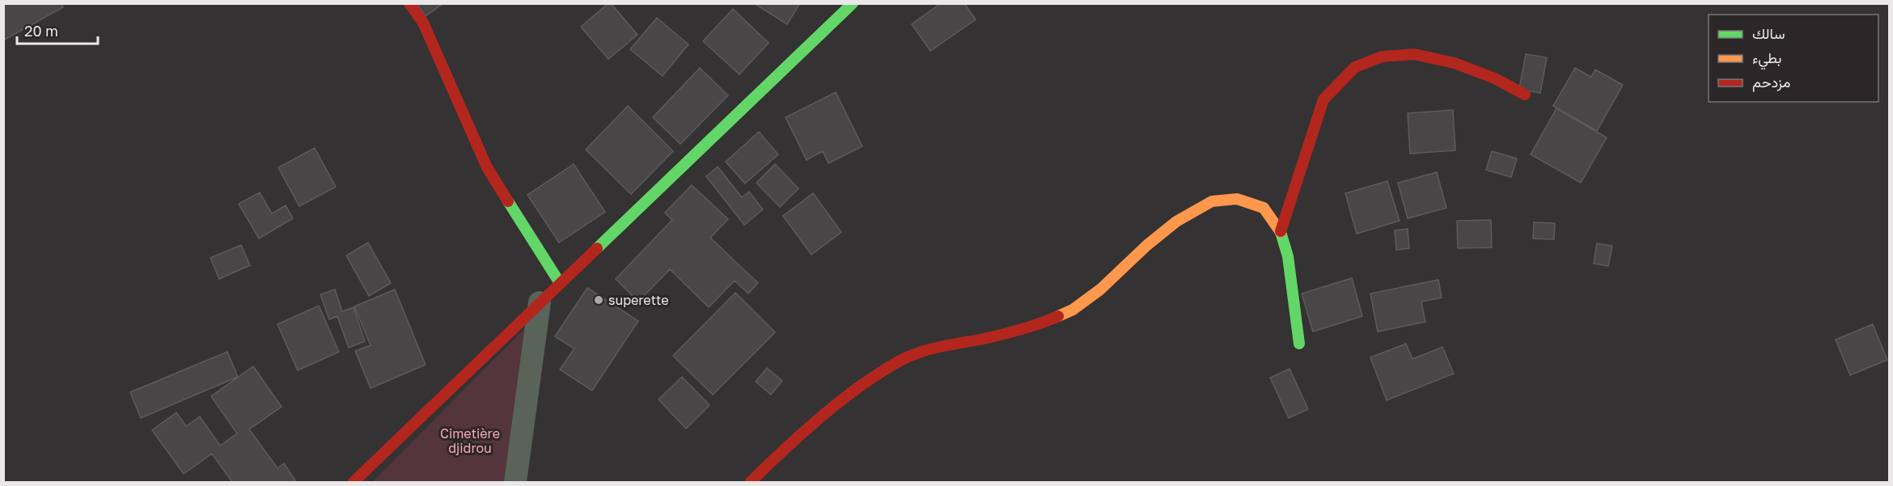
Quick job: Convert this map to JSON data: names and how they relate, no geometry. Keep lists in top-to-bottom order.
{
  "parks": ["Cimetière djidrou"],
  "places": ["superette"],
  "legend": ["سالك", "بطيء", "مزدحم"],
  "scale_bar": "20 m"
}
